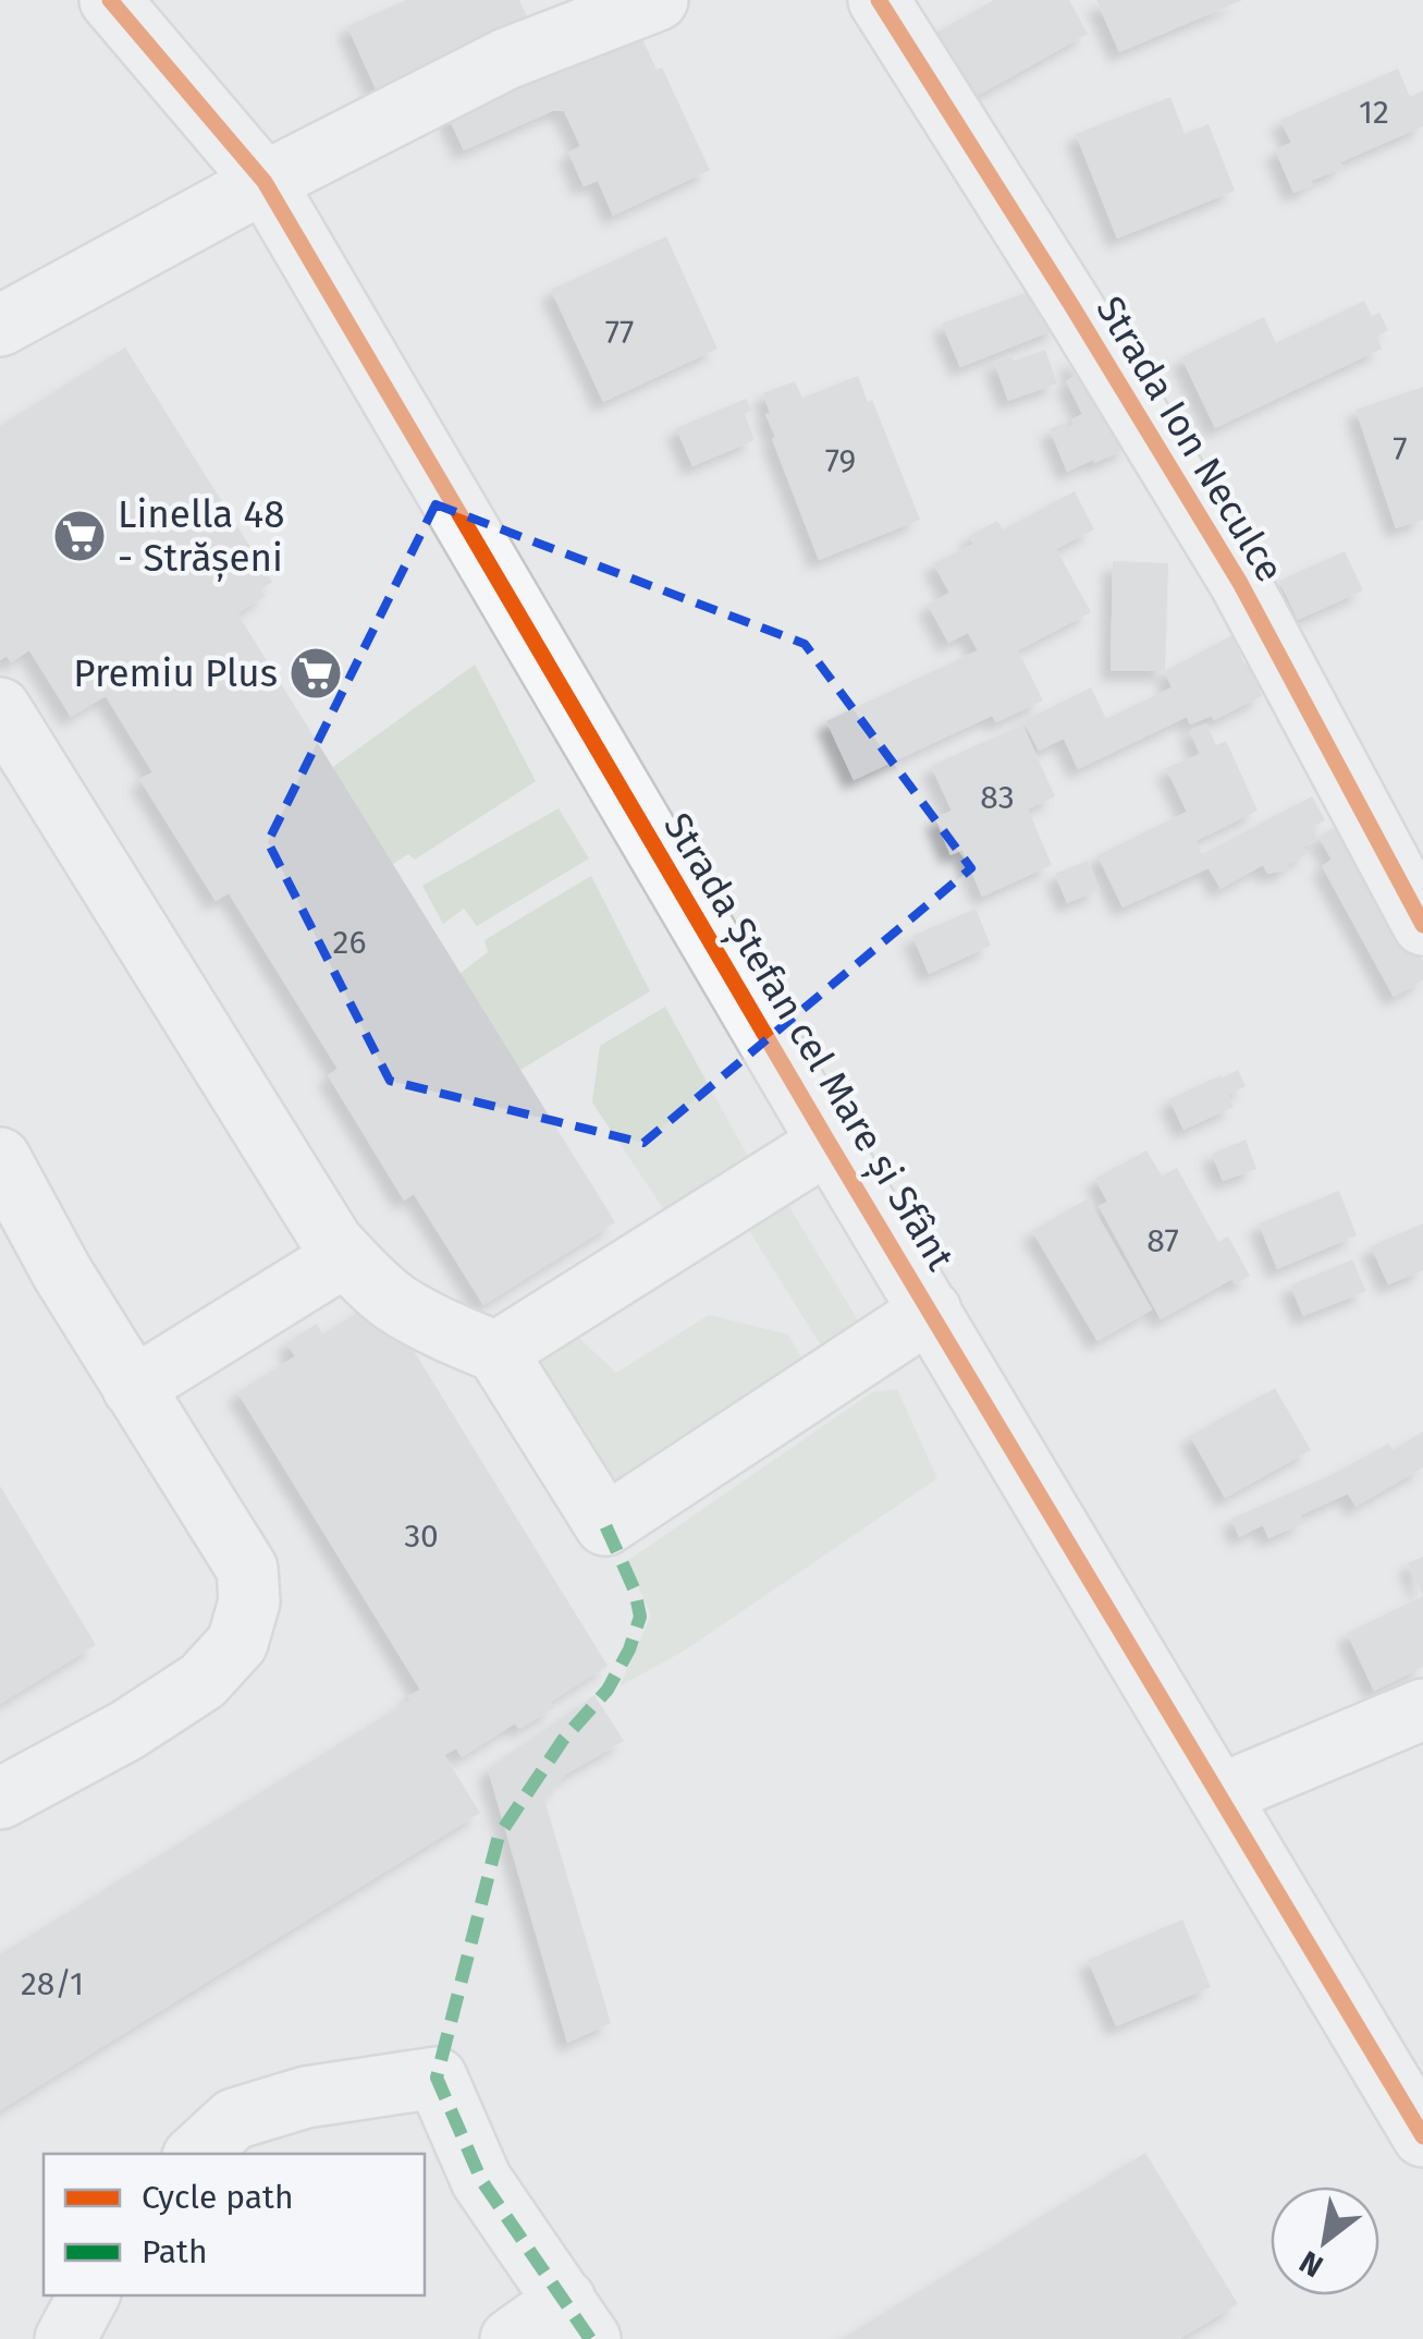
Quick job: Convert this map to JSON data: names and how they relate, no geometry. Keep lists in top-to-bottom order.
{
  "streets": {
    "street": ["Strada Ion Neculce", "Strada Ștefan cel Mare și Sfânt"]
  },
  "places": {
    "supermarket": ["Linella 48 - Strășeni", "Premiu Plus"]
  },
  "house_numbers": [
    "12",
    "77",
    "7",
    "79",
    "83",
    "26",
    "87",
    "30",
    "28/1"
  ],
  "legend": ["Cycle path", "Path"],
  "north": "bottom left"
}
